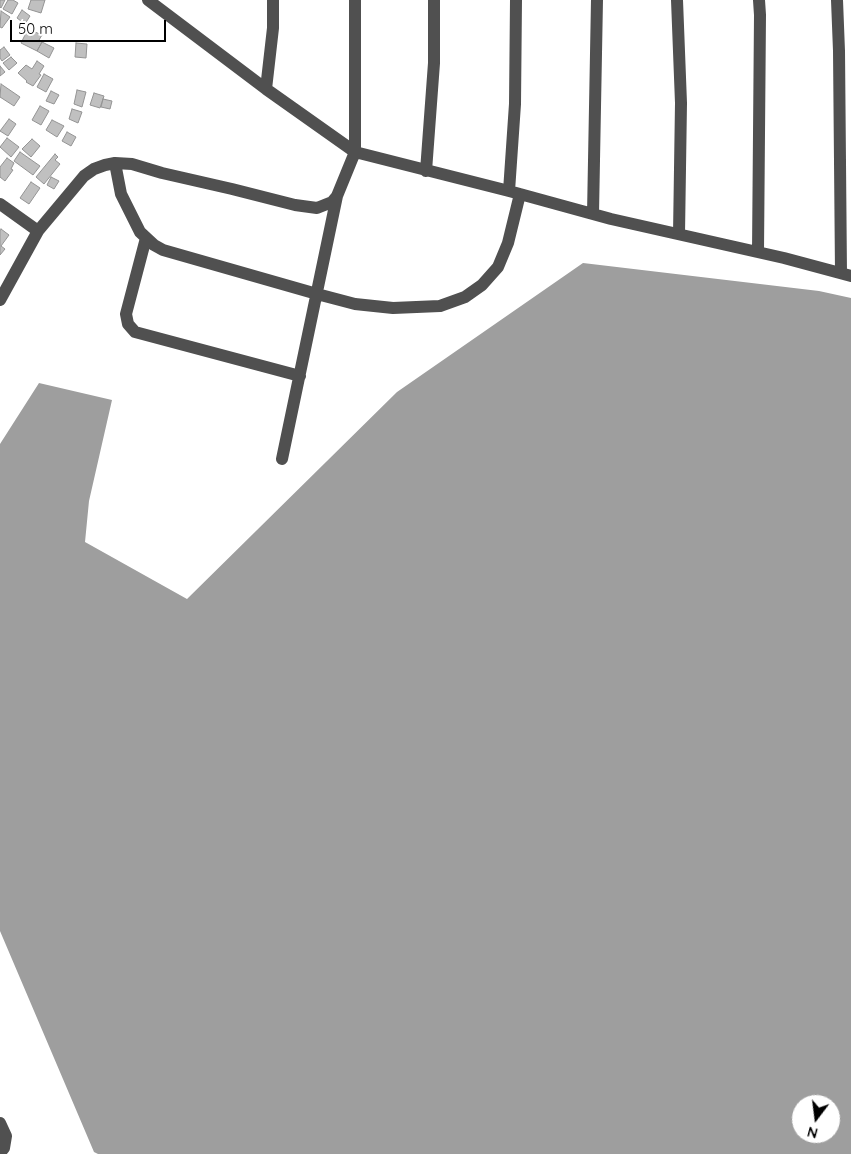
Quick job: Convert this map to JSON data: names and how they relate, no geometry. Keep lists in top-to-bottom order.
{
  "scale_bar": "50 m",
  "north": "bottom"
}
